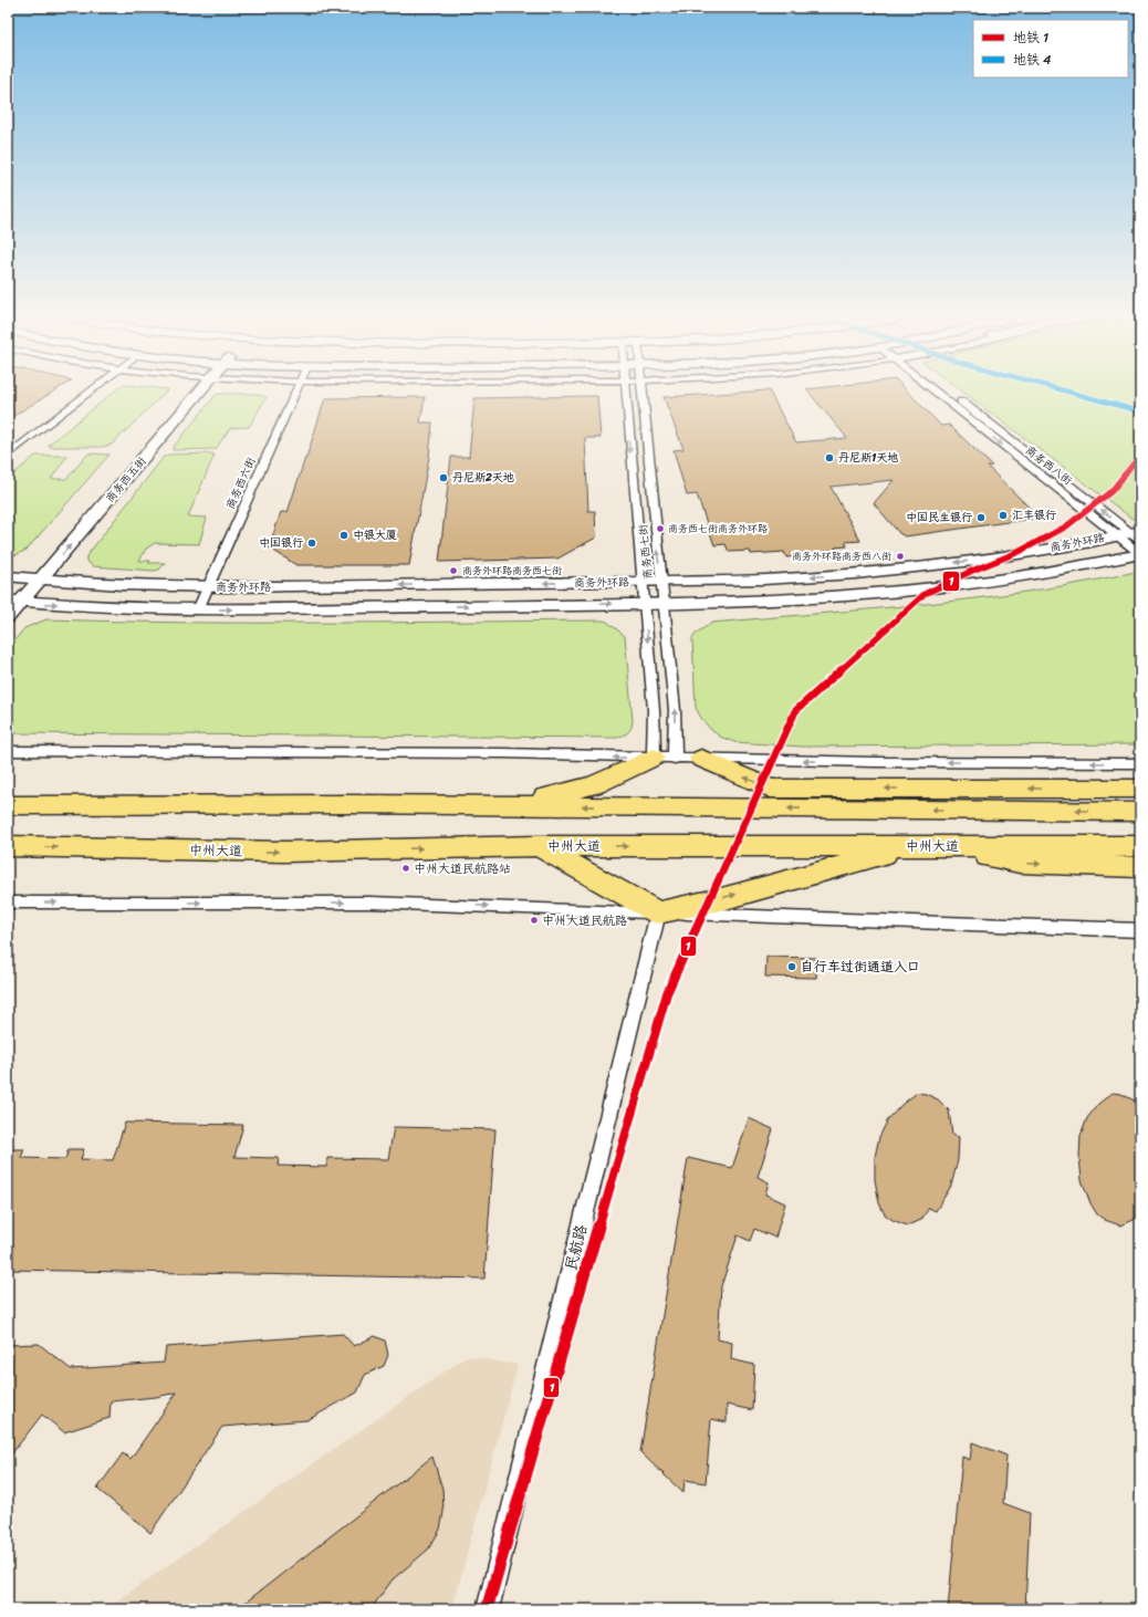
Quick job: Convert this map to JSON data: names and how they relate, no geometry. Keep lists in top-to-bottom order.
{
  "streets": {
    "highway": ["中州大道"],
    "street": [
      "商务西八街",
      "商务西五街",
      "商务西六街",
      "商务外环路",
      "商务西七街",
      "民航路"
    ]
  },
  "crossings": [
    ["商务西八街", "商务外环路"],
    ["商务西五街", "商务外环路"],
    ["商务西六街", "商务外环路"],
    ["商务外环路", "商务西七街"]
  ],
  "places": [
    "丹尼斯1天地",
    "丹尼斯2天地",
    "汇丰银行",
    "中国民生银行",
    "商务西七街商务外环路",
    "中银大厦",
    "中国银行",
    "商务外环路商务西八街",
    "商务外环路商务西七街",
    "中州大道民航路站",
    "中州大道民航路",
    "自行车过街通道入口"
  ],
  "lines": ["metro line 4", "metro line 1"],
  "legend": ["地铁 1", "地铁 4"]
}
